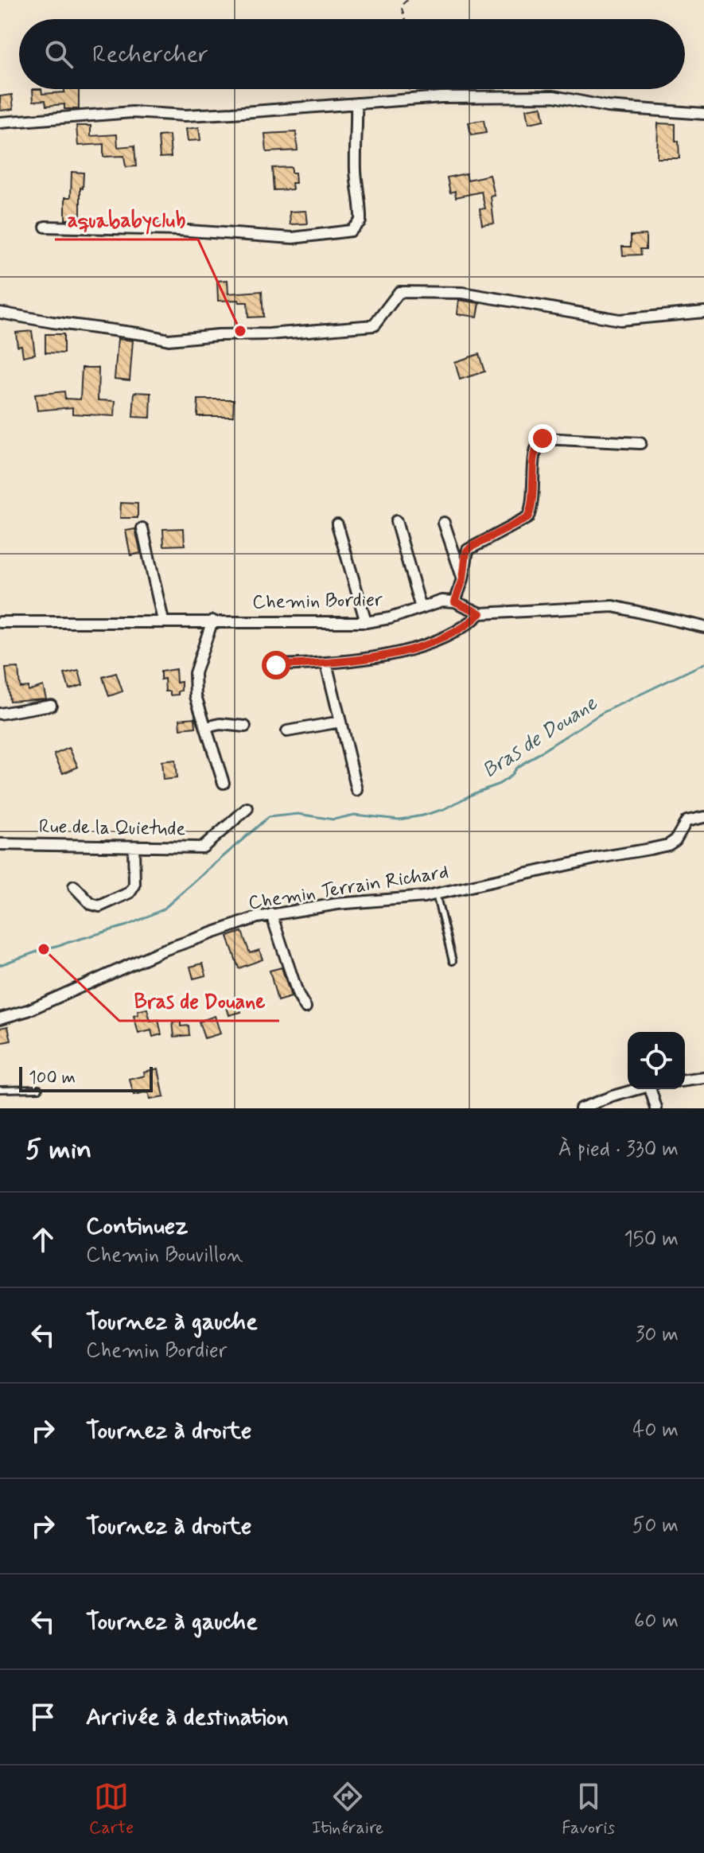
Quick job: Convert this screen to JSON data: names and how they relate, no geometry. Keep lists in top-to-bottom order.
{
  "streets": {
    "street": ["Chemin Bordier", "Rue de la Quietude", "Chemin Terrain Richard"]
  },
  "water": ["Bras de Douane"],
  "places": ["aquababyclub", "Bras de Douane"],
  "scale_bar": "100 m",
  "page": {
    "search": "Rechercher",
    "scale": "100 m",
    "heading": ["5 min", "À pied · 330 m"],
    "list": [
      ["Continuez", "Chemin Bouvillon", "150 m"],
      ["Tournez à gauche", "Chemin Bordier", "30 m"],
      ["Tournez à droite", "40 m"],
      ["Tournez à droite", "50 m"],
      ["Tournez à gauche", "60 m"],
      "Arrivée à destination"
    ],
    "nav": ["Carte", "Itinéraire", "Favoris"]
  }
}
